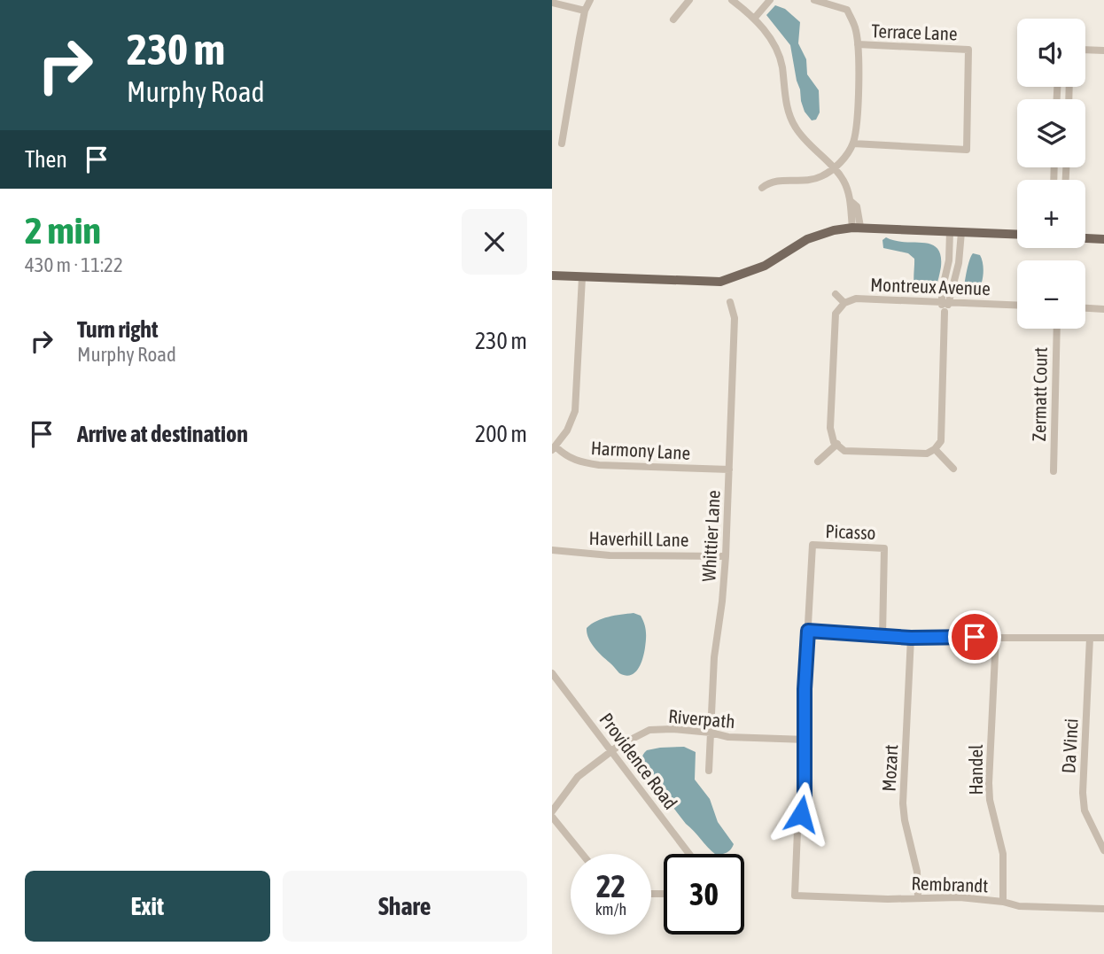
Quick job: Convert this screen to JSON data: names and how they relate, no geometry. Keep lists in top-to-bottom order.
{
  "streets": {
    "street": [
      "Terrace Lane",
      "Montreux Avenue",
      "Zermatt Court",
      "Harmony Lane",
      "Picasso",
      "Whittier Lane",
      "Haverhill Lane",
      "Riverpath",
      "Da Vinci",
      "Providence Road",
      "Mozart",
      "Handel",
      "Rembrandt"
    ]
  },
  "crossings": [
    ["Harmony Lane", "Whittier Lane"],
    ["Whittier Lane", "Haverhill Lane"],
    ["Whittier Lane", "Riverpath"],
    ["Riverpath", "Providence Road"],
    ["Riverpath", "Rembrandt"],
    ["Mozart", "Rembrandt"],
    ["Handel", "Rembrandt"]
  ],
  "page": {
    "turn": ["230 m", "Murphy Road"],
    "map_buttons": ["+", "−"],
    "then": "Then",
    "heading": ["2 min", "430 m · 11:22"],
    "list": [
      {
        "name": "Turn right",
        "note": "Murphy Road",
        "value": "230 m"
      },
      {
        "name": "Arrive at destination",
        "value": "200 m"
      }
    ],
    "speed": "22 km/h",
    "limit": "30",
    "buttons": ["Exit", "Share"]
  }
}
